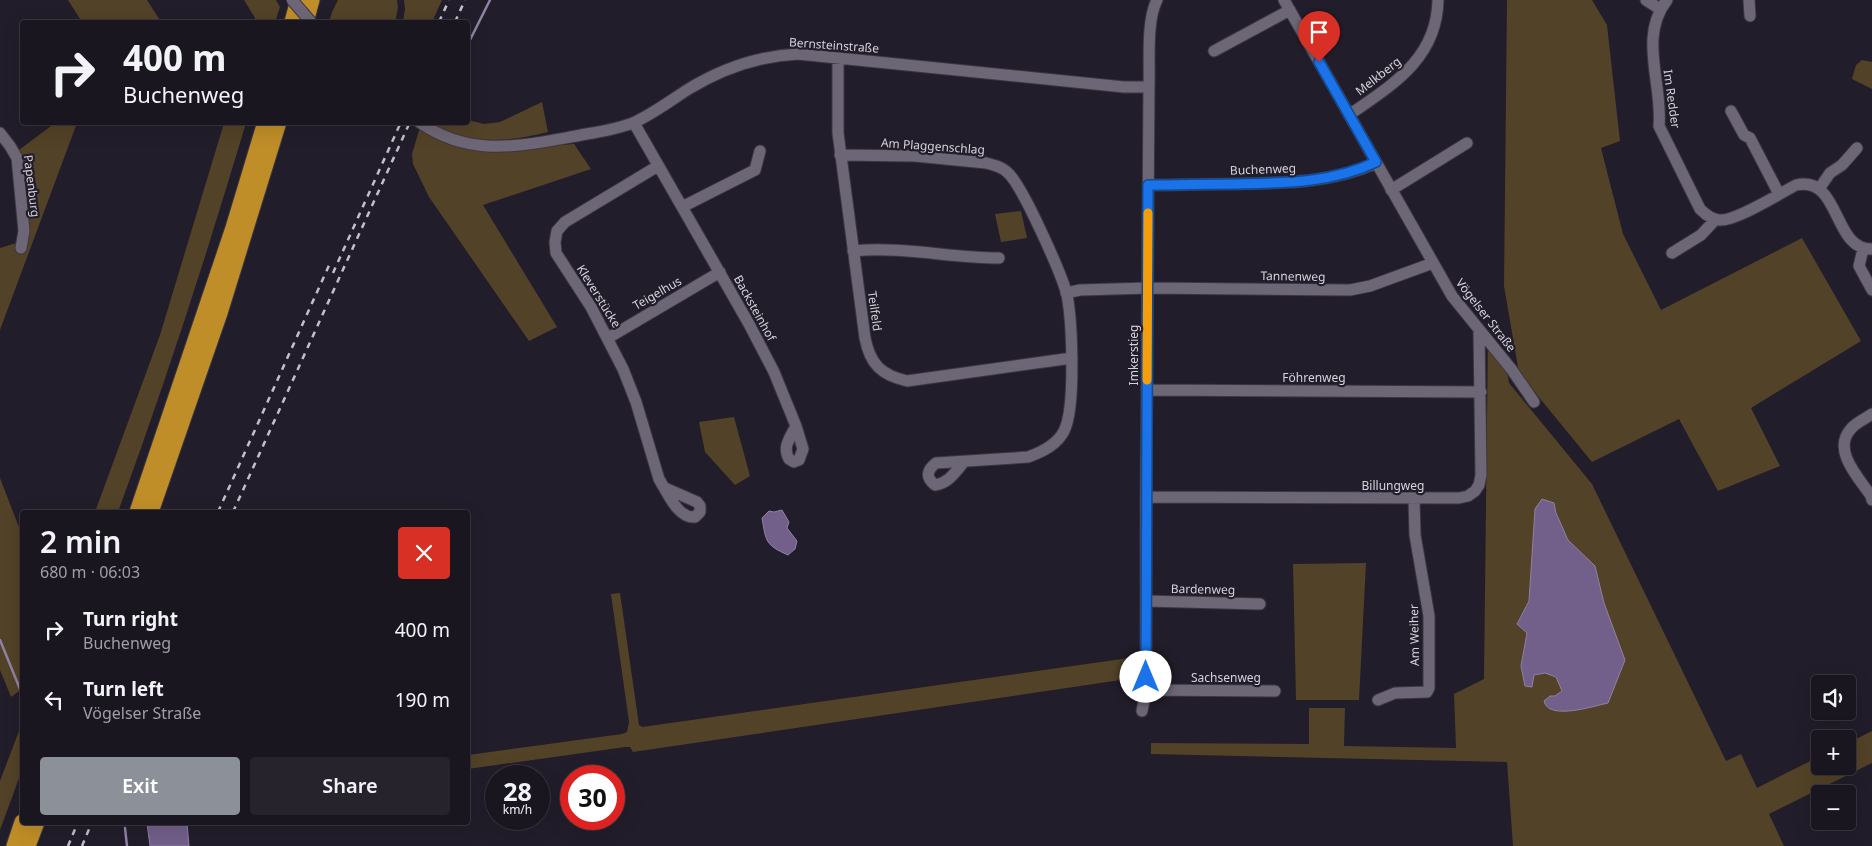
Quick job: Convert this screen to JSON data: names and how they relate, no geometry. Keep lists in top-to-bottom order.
{
  "streets": {
    "street": [
      "Bernsteinstraße",
      "Melkberg",
      "Im Redder",
      "Am Plaggenschlag",
      "Buchenweg",
      "Papenburg",
      "Tannenweg",
      "Teigelhus",
      "Kleverstücke",
      "Backsteinhof",
      "Teilfeld",
      "Vögelser Straße",
      "Imkerstieg",
      "Föhrenweg",
      "Billungweg",
      "Bardenweg",
      "Am Weiher",
      "Sachsenweg"
    ]
  },
  "crossings": [
    ["Bernsteinstraße", "Backsteinhof"],
    ["Bernsteinstraße", "Teilfeld"],
    ["Bernsteinstraße", "Imkerstieg"],
    ["Melkberg", "Vögelser Straße"],
    ["Am Plaggenschlag", "Teilfeld"],
    ["Buchenweg", "Vögelser Straße"],
    ["Buchenweg", "Imkerstieg"],
    ["Tannenweg", "Vögelser Straße"],
    ["Tannenweg", "Imkerstieg"],
    ["Teigelhus", "Kleverstücke"],
    ["Teigelhus", "Backsteinhof"],
    ["Kleverstücke", "Backsteinhof"],
    ["Vögelser Straße", "Billungweg"],
    ["Imkerstieg", "Föhrenweg"],
    ["Imkerstieg", "Billungweg"],
    ["Imkerstieg", "Bardenweg"],
    ["Imkerstieg", "Sachsenweg"],
    ["Föhrenweg", "Billungweg"],
    ["Billungweg", "Am Weiher"]
  ],
  "page": {
    "turn": ["400 m", "Buchenweg"],
    "heading": ["2 min", "680 m · 06:03"],
    "list": [
      {
        "name": "Turn right",
        "note": "Buchenweg",
        "value": "400 m"
      },
      {
        "name": "Turn left",
        "note": "Vögelser Straße",
        "value": "190 m"
      }
    ],
    "map_buttons": ["+", "−"],
    "buttons": ["Exit", "Share"],
    "speed": "28 km/h",
    "limit": "30"
  }
}
